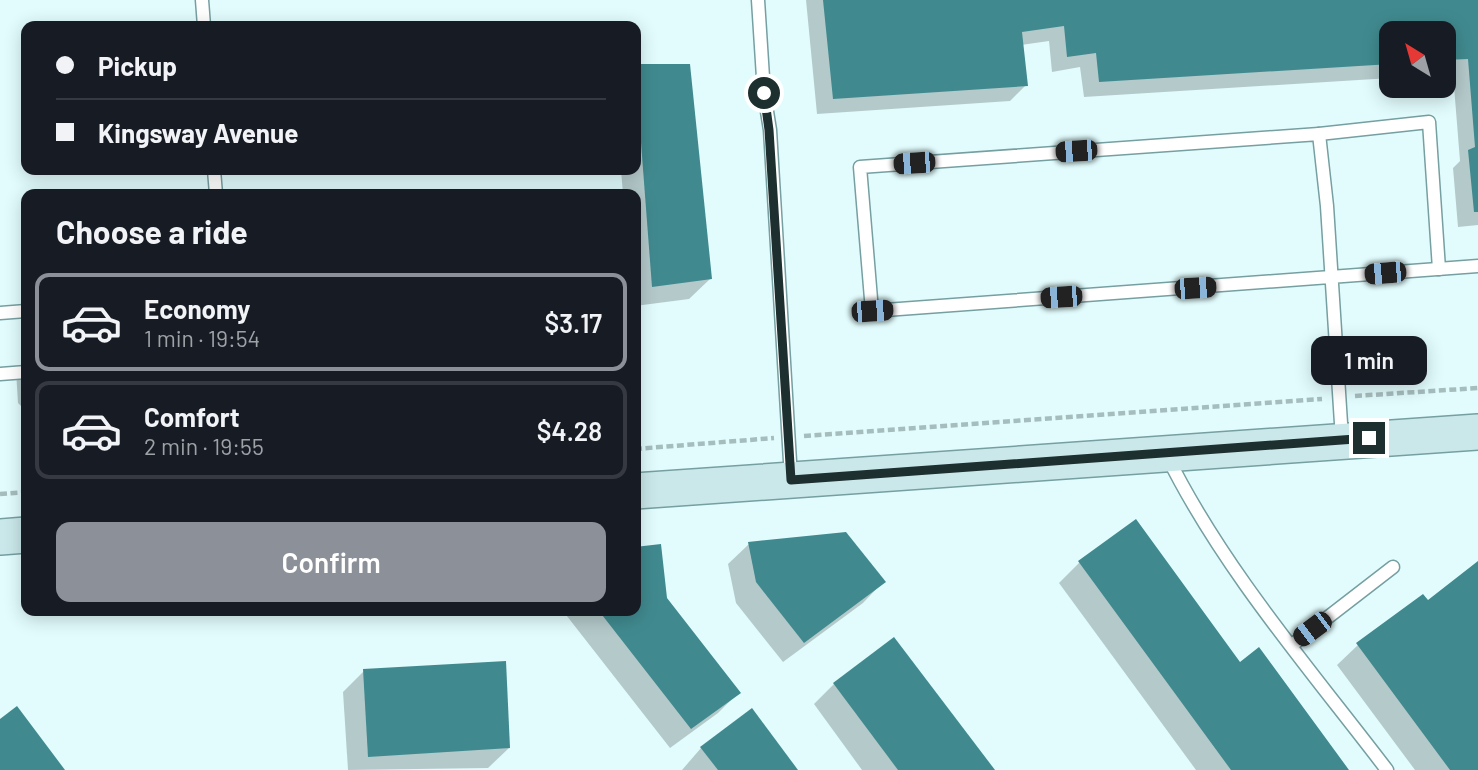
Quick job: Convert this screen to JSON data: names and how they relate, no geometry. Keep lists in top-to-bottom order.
{
  "north": "top left",
  "page": {
    "banner": ["Pickup", "Kingsway Avenue"],
    "heading": "Choose a ride",
    "list": [
      {
        "name": "Economy",
        "note": "1 min · 19:54",
        "value": "$3.17"
      },
      {
        "name": "Comfort",
        "note": "2 min · 19:55",
        "value": "$4.28"
      }
    ],
    "bubble": "1 min",
    "buttons": "Confirm"
  }
}
